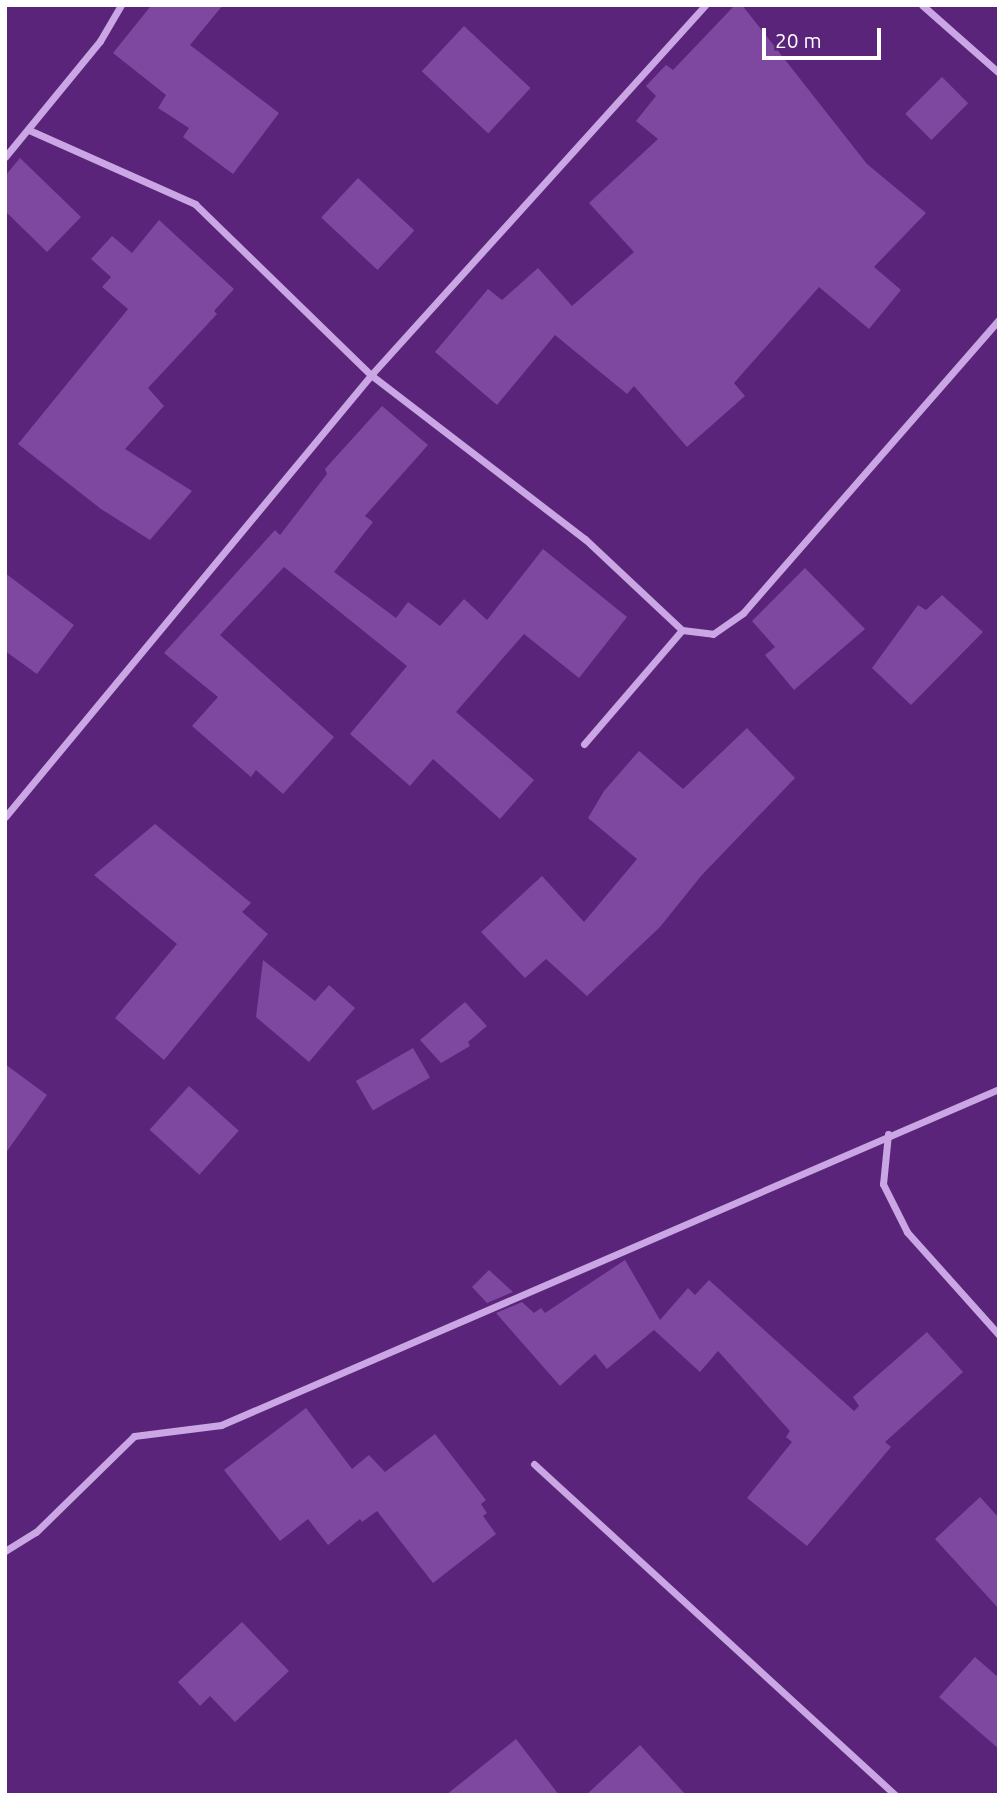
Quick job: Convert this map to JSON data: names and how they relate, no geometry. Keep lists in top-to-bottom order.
{
  "scale_bar": "20 m"
}
